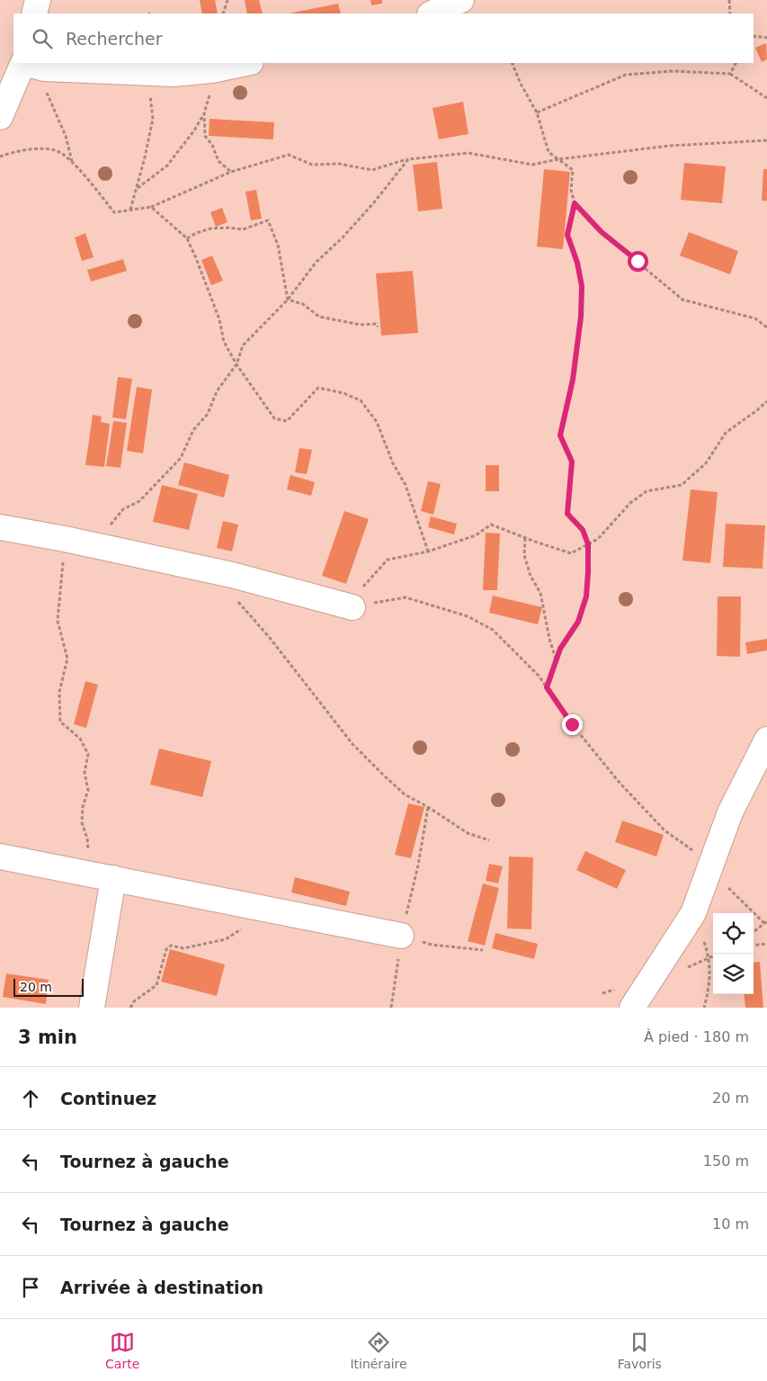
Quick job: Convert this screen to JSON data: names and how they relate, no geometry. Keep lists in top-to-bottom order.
{
  "scale_bar": "20 m",
  "page": {
    "search": "Rechercher",
    "scale": "20 m",
    "heading": ["3 min", "À pied · 180 m"],
    "list": [
      ["Continuez", "20 m"],
      ["Tournez à gauche", "150 m"],
      ["Tournez à gauche", "10 m"],
      "Arrivée à destination"
    ],
    "nav": ["Carte", "Itinéraire", "Favoris"]
  }
}
